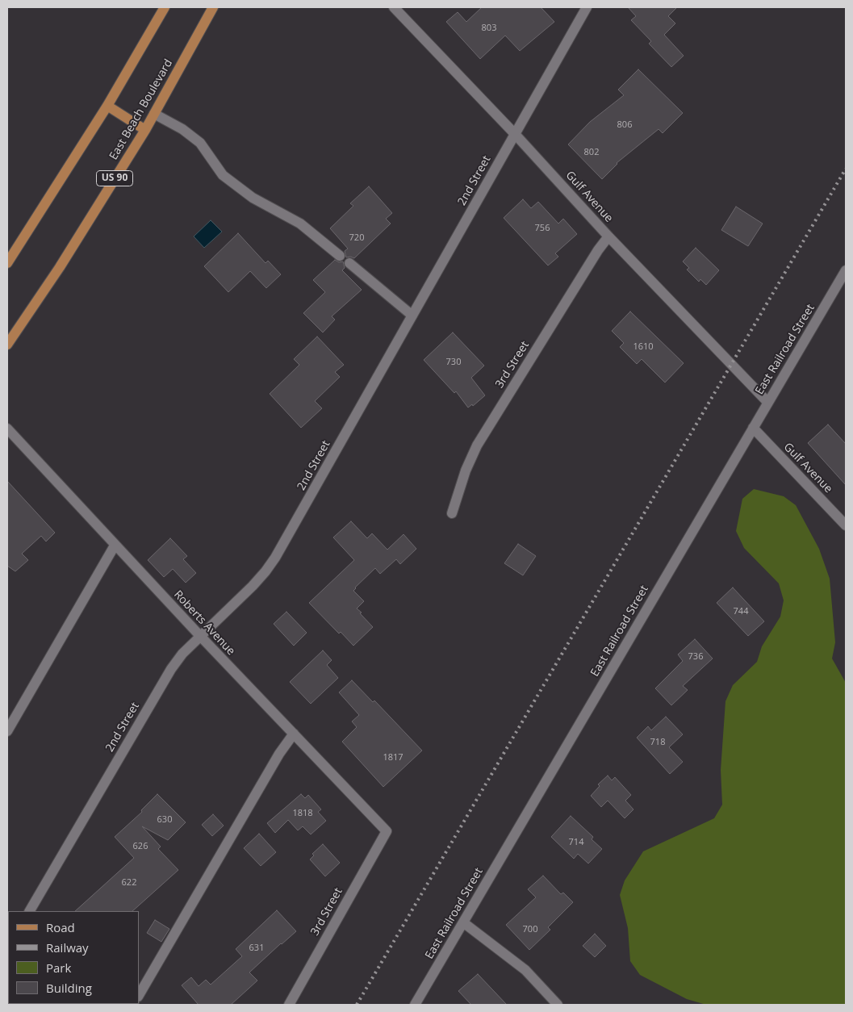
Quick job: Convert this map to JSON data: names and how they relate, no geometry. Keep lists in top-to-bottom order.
{
  "streets": {
    "main road": ["East Beach Boulevard", "US 90"],
    "street": [
      "2nd Street",
      "Gulf Avenue",
      "East Railroad Street",
      "3rd Street",
      "Roberts Avenue"
    ]
  },
  "crossings": [
    ["2nd Street", "Gulf Avenue"],
    ["2nd Street", "Roberts Avenue"],
    ["Gulf Avenue", "East Railroad Street"],
    ["Gulf Avenue", "3rd Street"],
    ["3rd Street", "Roberts Avenue"]
  ],
  "house_numbers": [
    "803",
    "806",
    "802",
    "756",
    "720",
    "1610",
    "730",
    "744",
    "736",
    "718",
    "1817",
    "1818",
    "630",
    "714",
    "626",
    "622",
    "700",
    "631"
  ],
  "legend": [
    "Road",
    "Railway",
    "Park",
    "Building"
  ]
}
